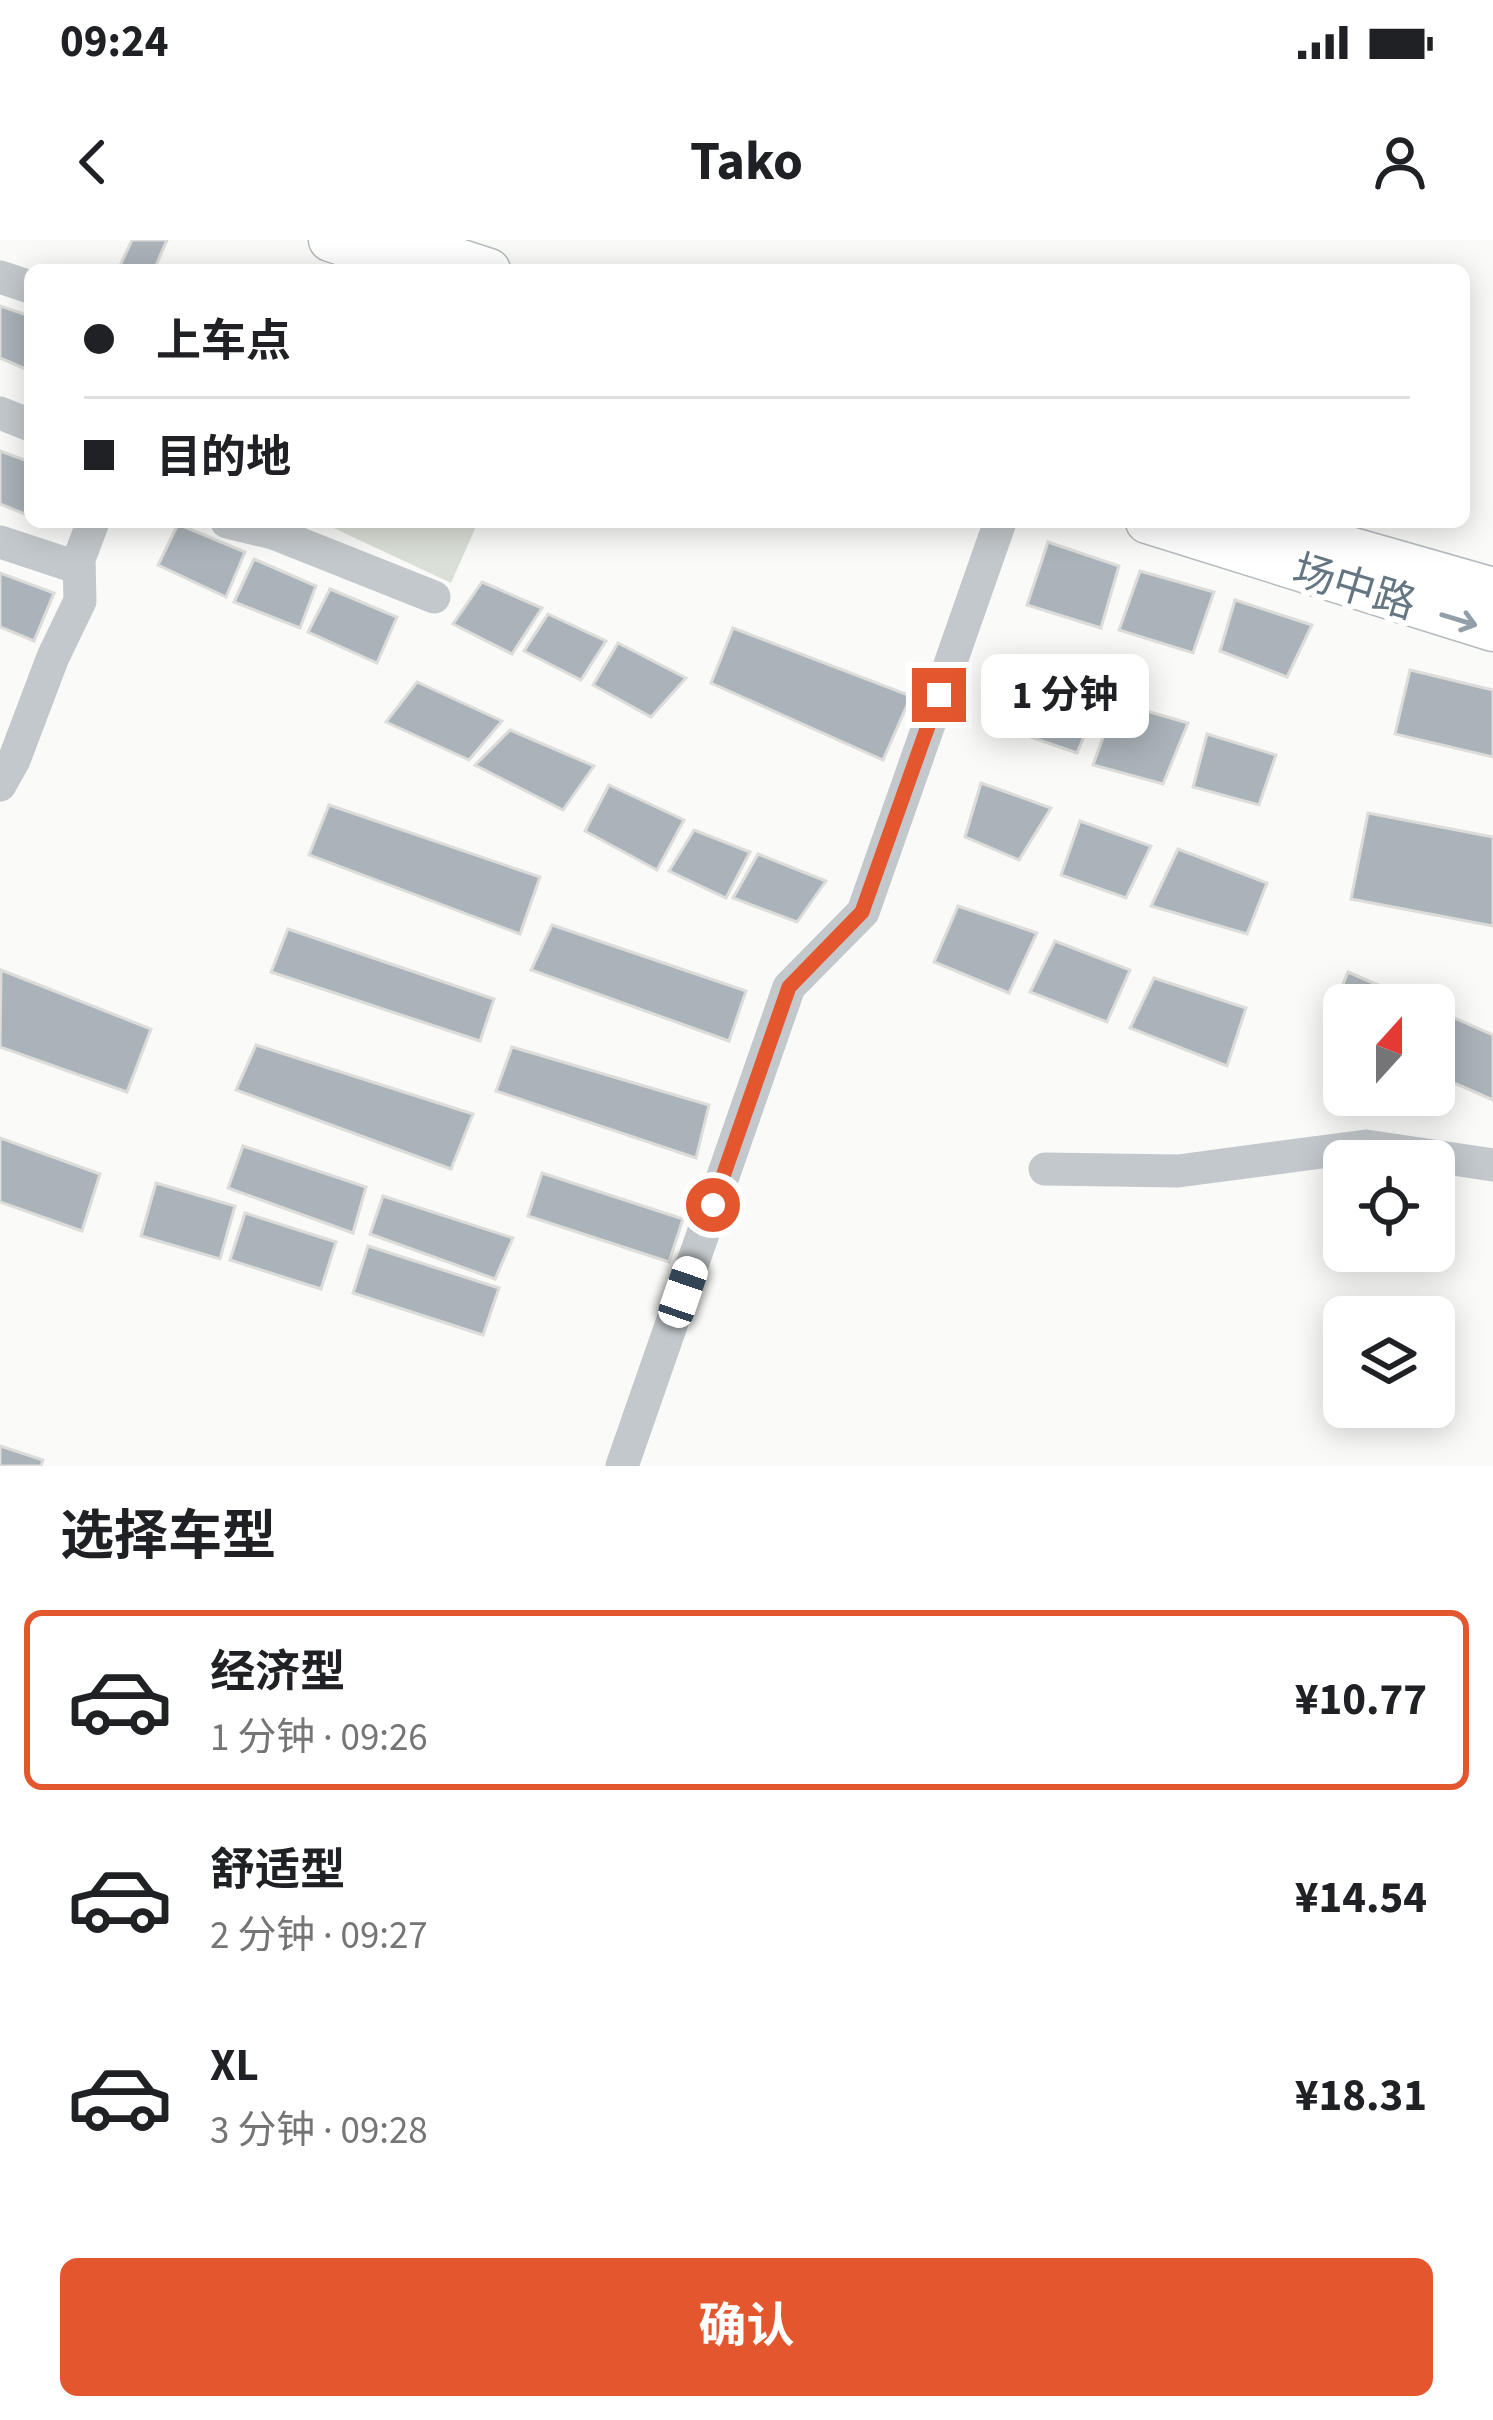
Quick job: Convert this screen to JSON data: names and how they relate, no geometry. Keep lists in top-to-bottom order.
{
  "streets": {
    "main road": ["场中路"]
  },
  "north": "top",
  "page": {
    "status": "09:24",
    "header": "Tako",
    "banner": ["上车点", "目的地"],
    "bubble": "1 分钟",
    "heading": "选择车型",
    "list": [
      {
        "name": "经济型",
        "note": "1 分钟 · 09:26",
        "value": "¥10.77"
      },
      {
        "name": "舒适型",
        "note": "2 分钟 · 09:27",
        "value": "¥14.54"
      },
      {
        "name": "XL",
        "note": "3 分钟 · 09:28",
        "value": "¥18.31"
      }
    ],
    "buttons": "确认"
  }
}
